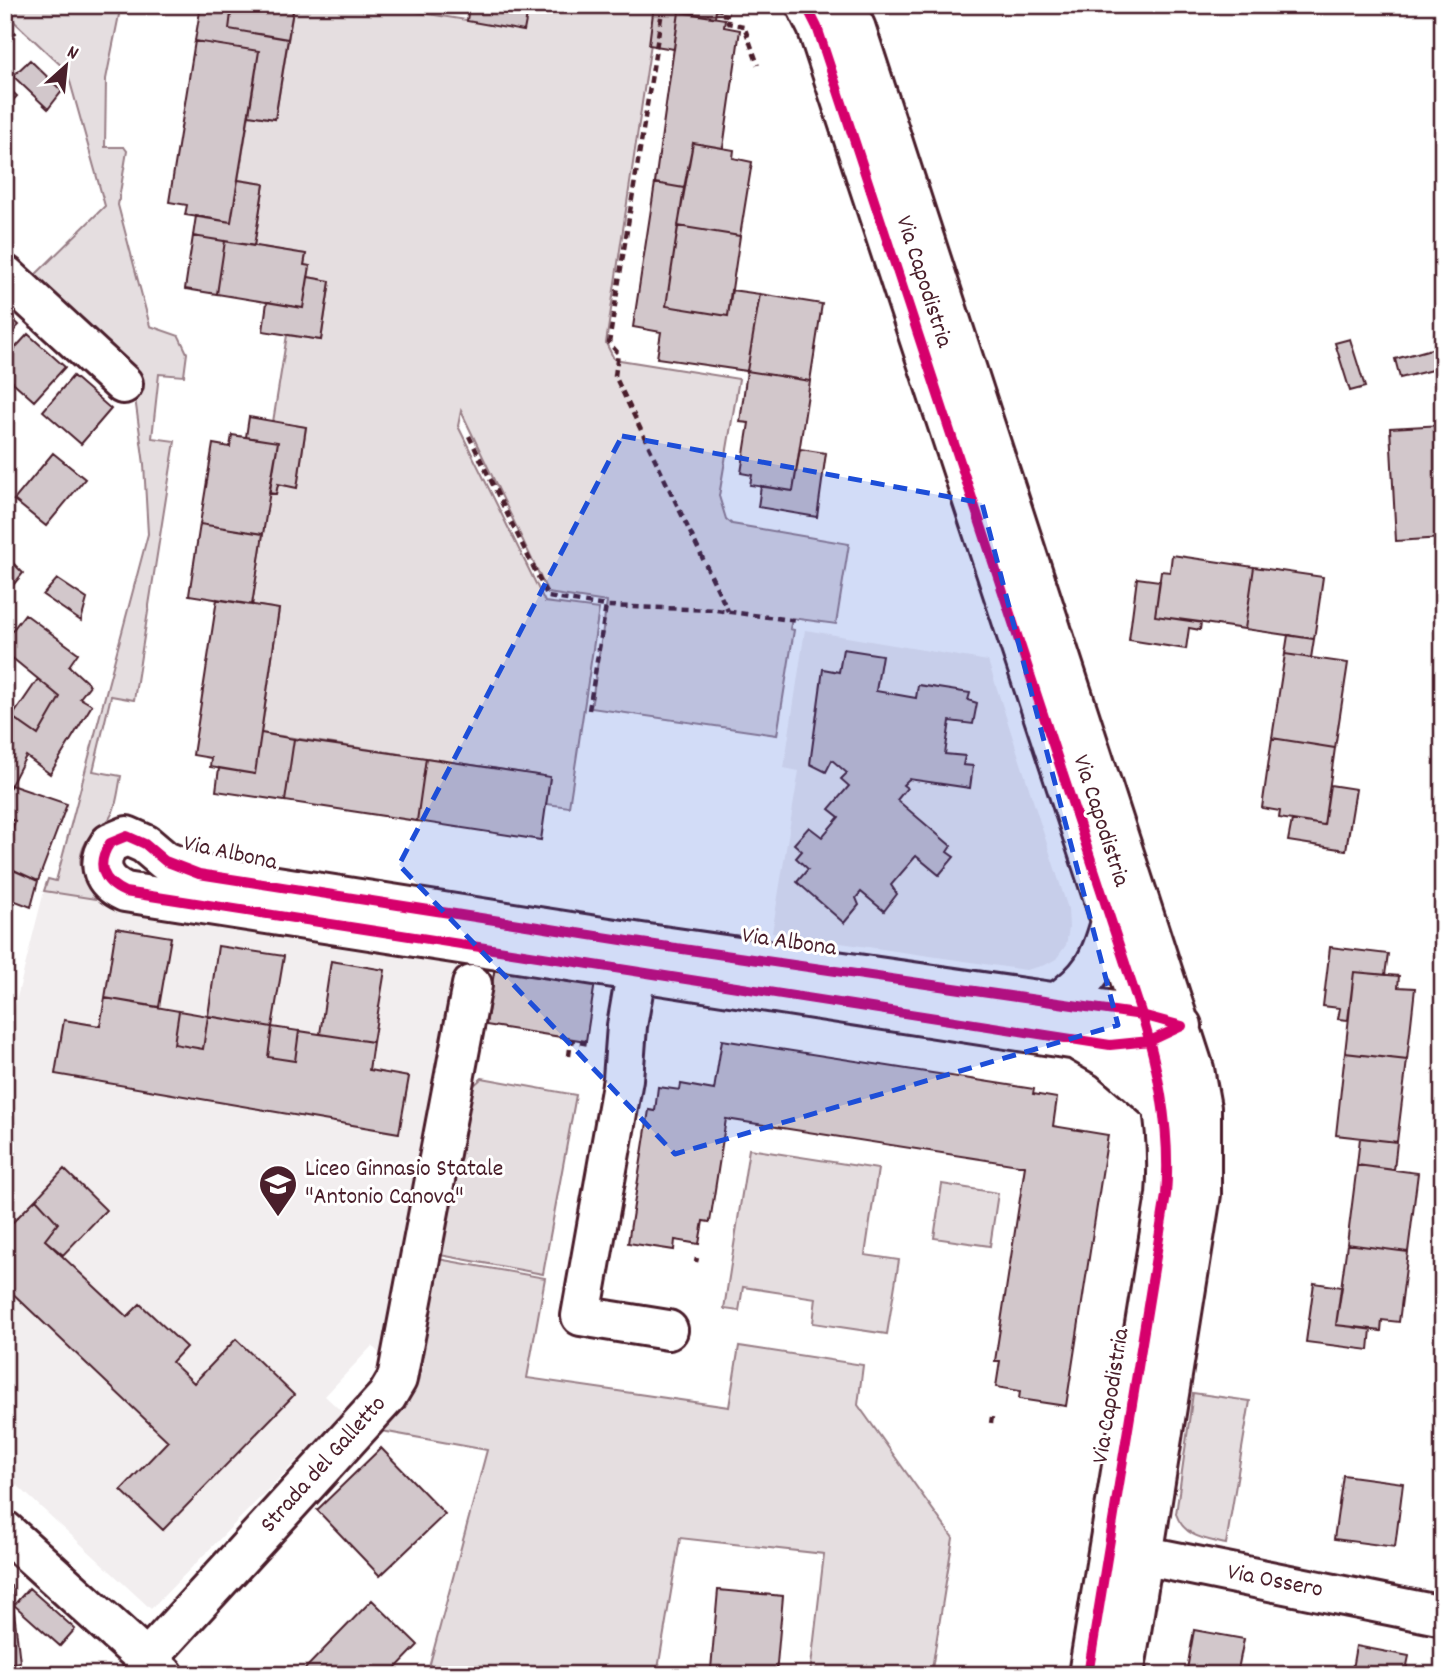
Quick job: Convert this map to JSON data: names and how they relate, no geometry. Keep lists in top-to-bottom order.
{
  "streets": {
    "street": [
      "Via Capodistria",
      "Via Albona",
      "Strada del Galletto",
      "Via Ossero"
    ]
  },
  "crossings": [
    ["Via Capodistria", "Via Albona"],
    ["Via Capodistria", "Via Ossero"]
  ],
  "places": {
    "school or university": ["Liceo Ginnasio Statale \"Antonio Canova\""]
  },
  "north": "top right"
}
